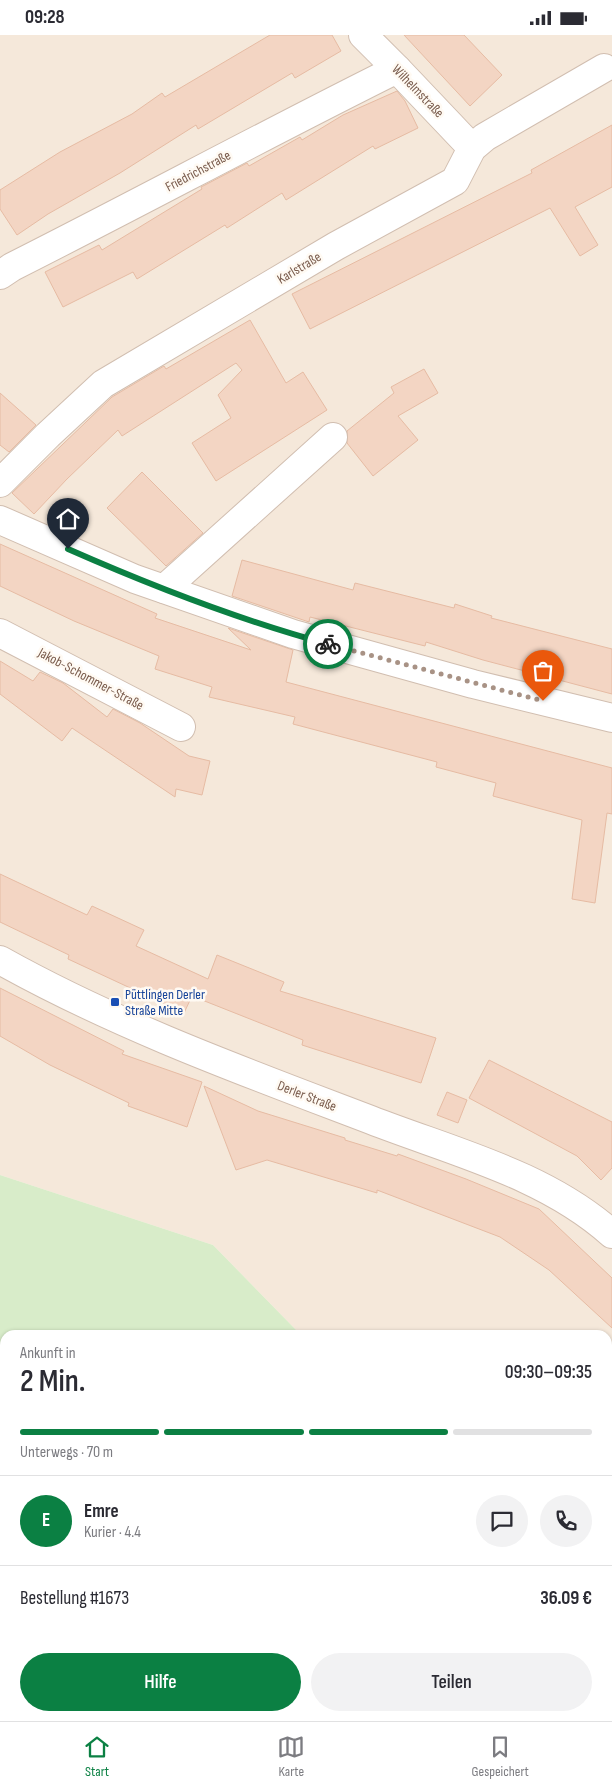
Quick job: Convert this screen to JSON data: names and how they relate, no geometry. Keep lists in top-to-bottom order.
{
  "streets": {
    "street": [
      "Wilhelmstraße",
      "Friedrichstraße",
      "Karlstraße",
      "Jakob-Schommer-Straße",
      "Derler Straße"
    ]
  },
  "crossings": [
    ["Wilhelmstraße", "Friedrichstraße"],
    ["Wilhelmstraße", "Karlstraße"]
  ],
  "places": {
    "transit": ["Püttlingen Derler Straße Mitte"]
  },
  "page": {
    "status": "09:28",
    "heading": ["2 Min.", "Ankunft in", "09:30–09:35"],
    "panel": [
      "Emre",
      "Kurier · 4.4",
      "Bestellung #1673",
      "36.09 €"
    ],
    "bar": "Unterwegs · 70 m",
    "round": "E",
    "buttons": ["Hilfe", "Teilen"],
    "tabs": ["Start", "Karte", "Gespeichert"]
  }
}
